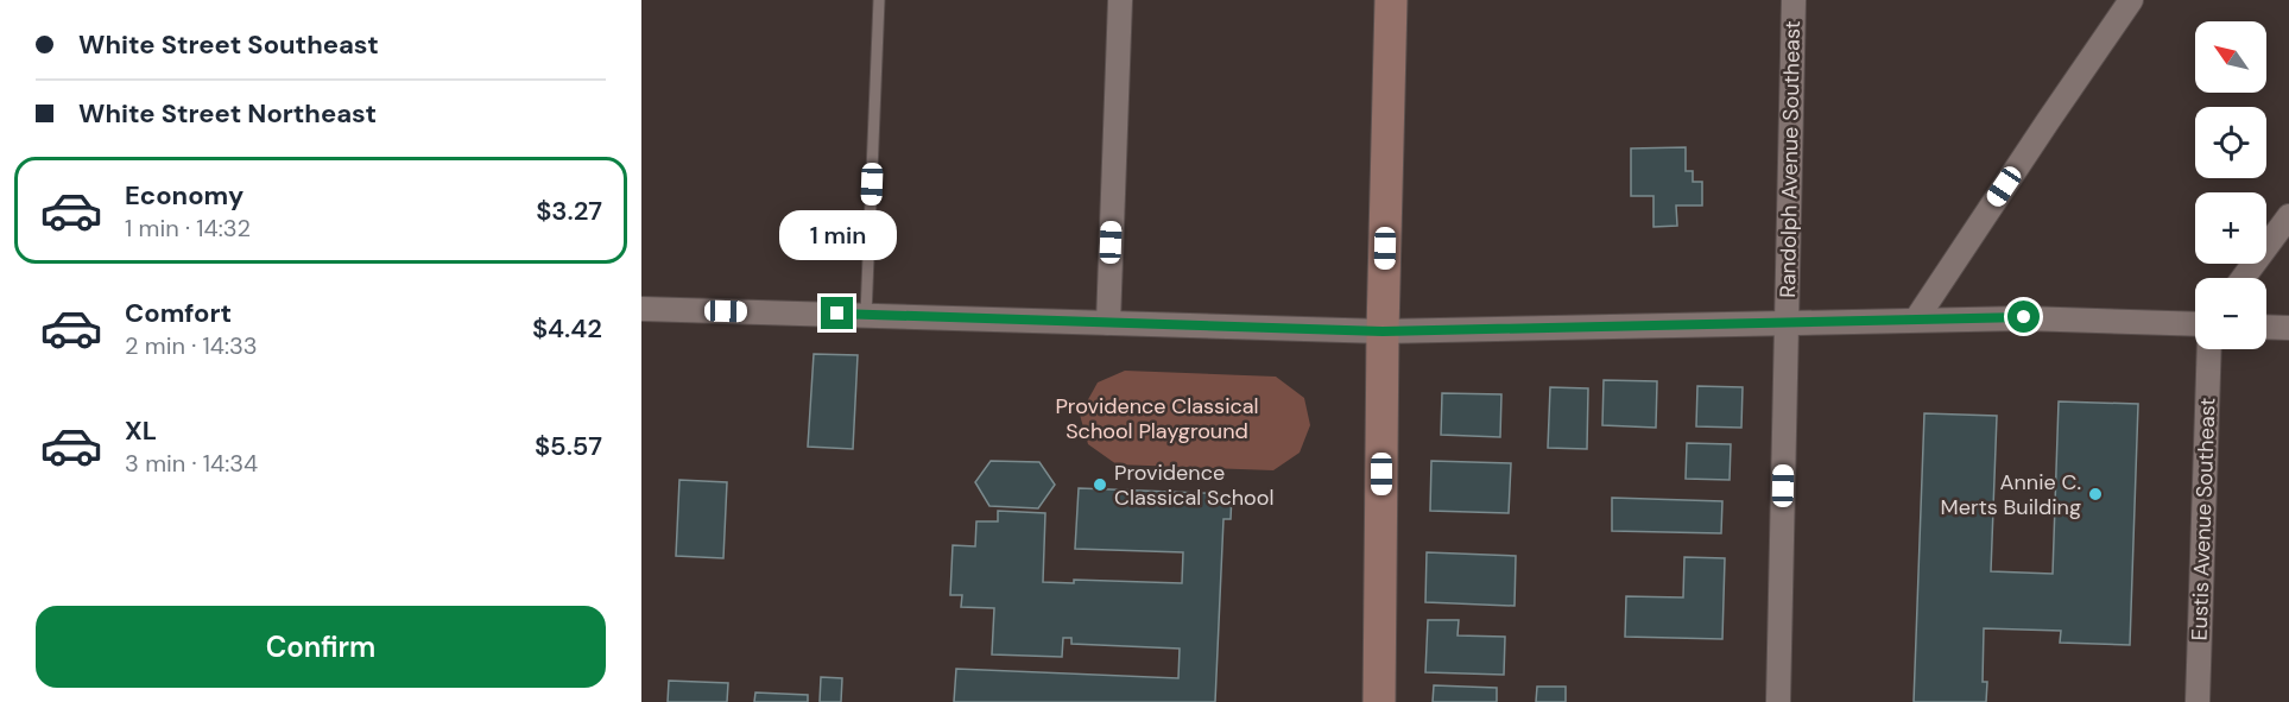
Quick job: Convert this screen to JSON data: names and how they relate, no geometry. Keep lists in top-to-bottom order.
{
  "streets": {
    "street": ["Randolph Avenue Southeast", "Eustis Avenue Southeast"]
  },
  "parks": ["Providence Classical School Playground"],
  "places": ["Providence Classical School", "Annie C. Merts Building"],
  "north": "top left",
  "page": {
    "banner": ["White Street Southeast", "White Street Northeast"],
    "map_buttons": ["+", "−"],
    "list": [
      {
        "name": "Economy",
        "note": "1 min · 14:32",
        "value": "$3.27"
      },
      {
        "name": "Comfort",
        "note": "2 min · 14:33",
        "value": "$4.42"
      },
      {
        "name": "XL",
        "note": "3 min · 14:34",
        "value": "$5.57"
      }
    ],
    "bubble": "1 min",
    "buttons": "Confirm"
  }
}
